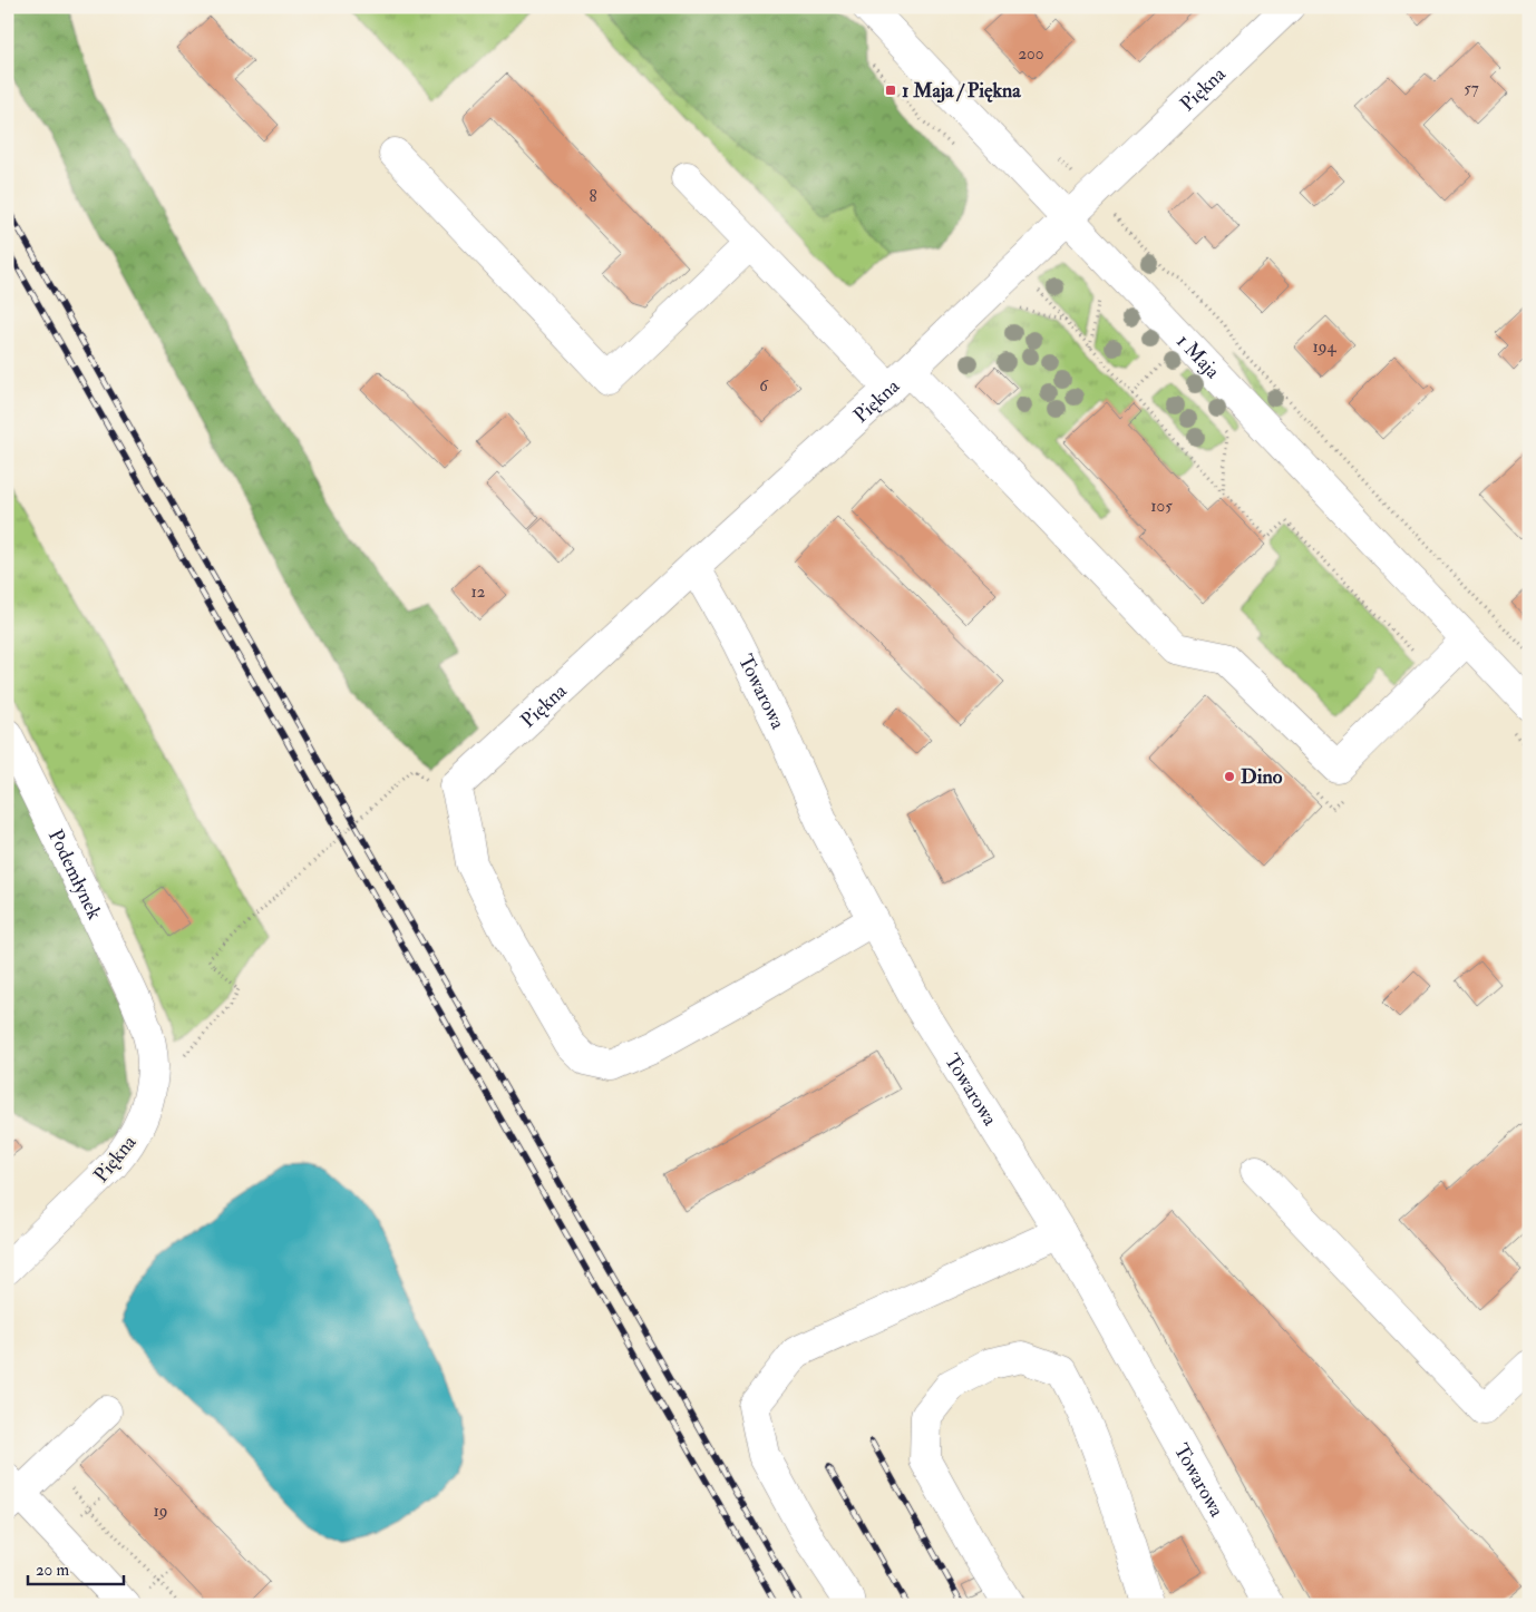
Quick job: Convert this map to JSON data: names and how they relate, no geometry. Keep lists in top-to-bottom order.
{
  "streets": {
    "street": [
      "Piękna",
      "1 Maja",
      "Towarowa",
      "Podemłynek"
    ]
  },
  "crossings": [
    ["Piękna", "1 Maja"],
    ["Piękna", "Towarowa"],
    ["Piękna", "Podemłynek"]
  ],
  "places": {
    "transit": ["1 Maja / Piękna"],
    "other": ["Dino"]
  },
  "house_numbers": [
    "200",
    "57",
    "8",
    "194",
    "6",
    "105",
    "12",
    "19"
  ],
  "scale_bar": "20 m"
}
